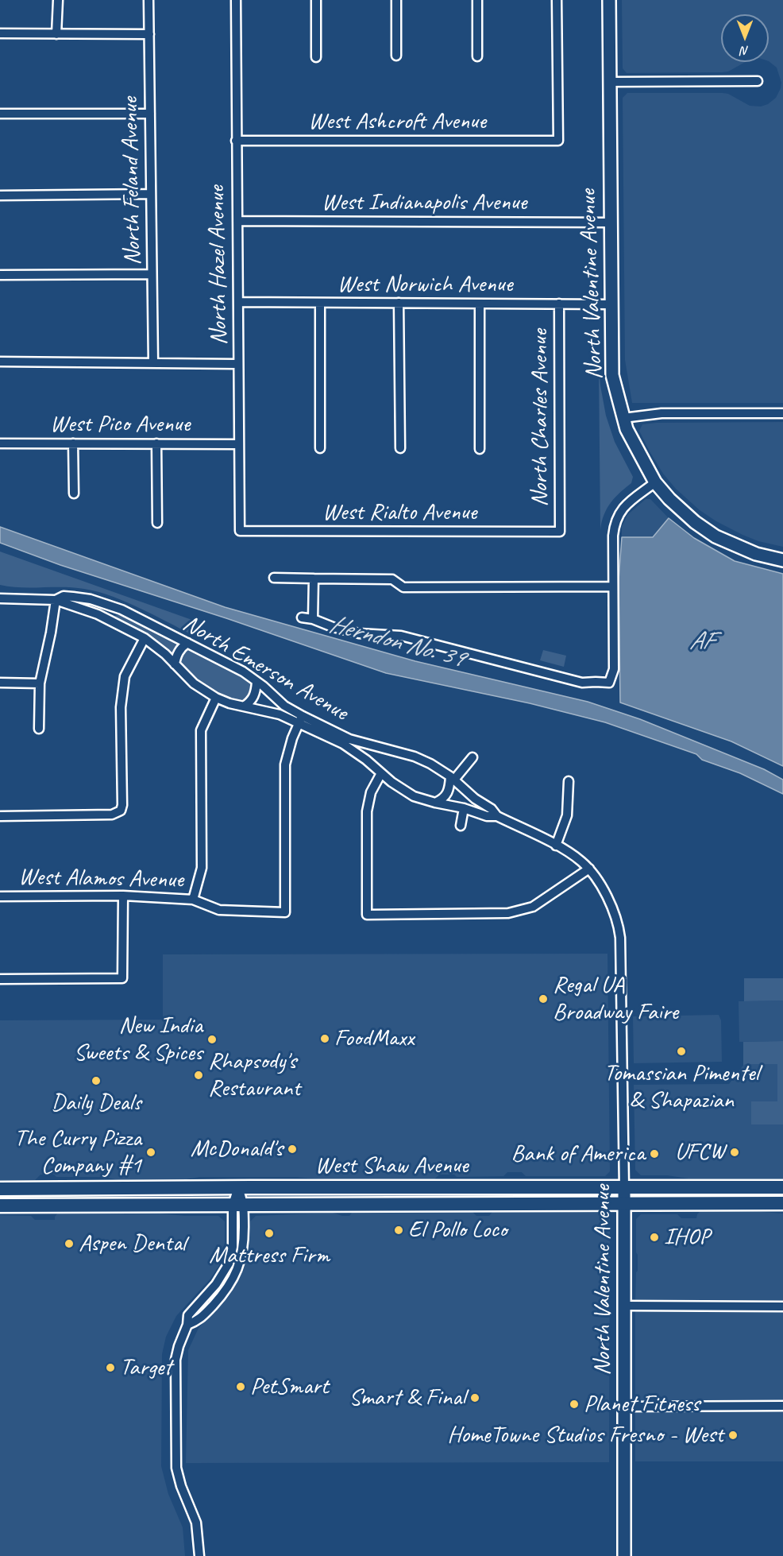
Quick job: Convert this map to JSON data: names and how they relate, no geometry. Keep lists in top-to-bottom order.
{
  "streets": {
    "main road": ["West Shaw Avenue"],
    "street": [
      "West Ashcroft Avenue",
      "North Feland Avenue",
      "West Indianapolis Avenue",
      "North Hazel Avenue",
      "West Norwich Avenue",
      "North Valentine Avenue",
      "North Charles Avenue",
      "West Pico Avenue",
      "West Rialto Avenue",
      "North Emerson Avenue",
      "West Alamos Avenue"
    ]
  },
  "crossings": [
    ["West Ashcroft Avenue", "North Hazel Avenue"],
    ["West Indianapolis Avenue", "North Hazel Avenue"],
    ["West Indianapolis Avenue", "North Valentine Avenue"],
    ["North Hazel Avenue", "West Norwich Avenue"],
    ["North Hazel Avenue", "West Pico Avenue"],
    ["North Hazel Avenue", "West Rialto Avenue"],
    ["West Norwich Avenue", "North Valentine Avenue"],
    ["West Norwich Avenue", "North Charles Avenue"],
    ["North Valentine Avenue", "North Emerson Avenue"],
    ["North Valentine Avenue", "West Shaw Avenue"],
    ["North Charles Avenue", "West Rialto Avenue"],
    ["North Emerson Avenue", "West Alamos Avenue"]
  ],
  "water": ["Herndon No. 39", "AF"],
  "places": [
    "Regal UA Broadway Faire",
    "FoodMaxx",
    "New India Sweets & Spices",
    "Tomassian Pimentel & Shapazian",
    "Rhapsody's Restaurant",
    "Daily Deals",
    "McDonald's",
    "The Curry Pizza Company #1",
    "UFCW",
    "Bank of America",
    "El Pollo Loco",
    "Mattress Firm",
    "IHOP",
    "Aspen Dental",
    "Target",
    "PetSmart",
    "Smart & Final",
    "Planet Fitness",
    "HomeTowne Studios Fresno - West"
  ],
  "north": "bottom"
}
